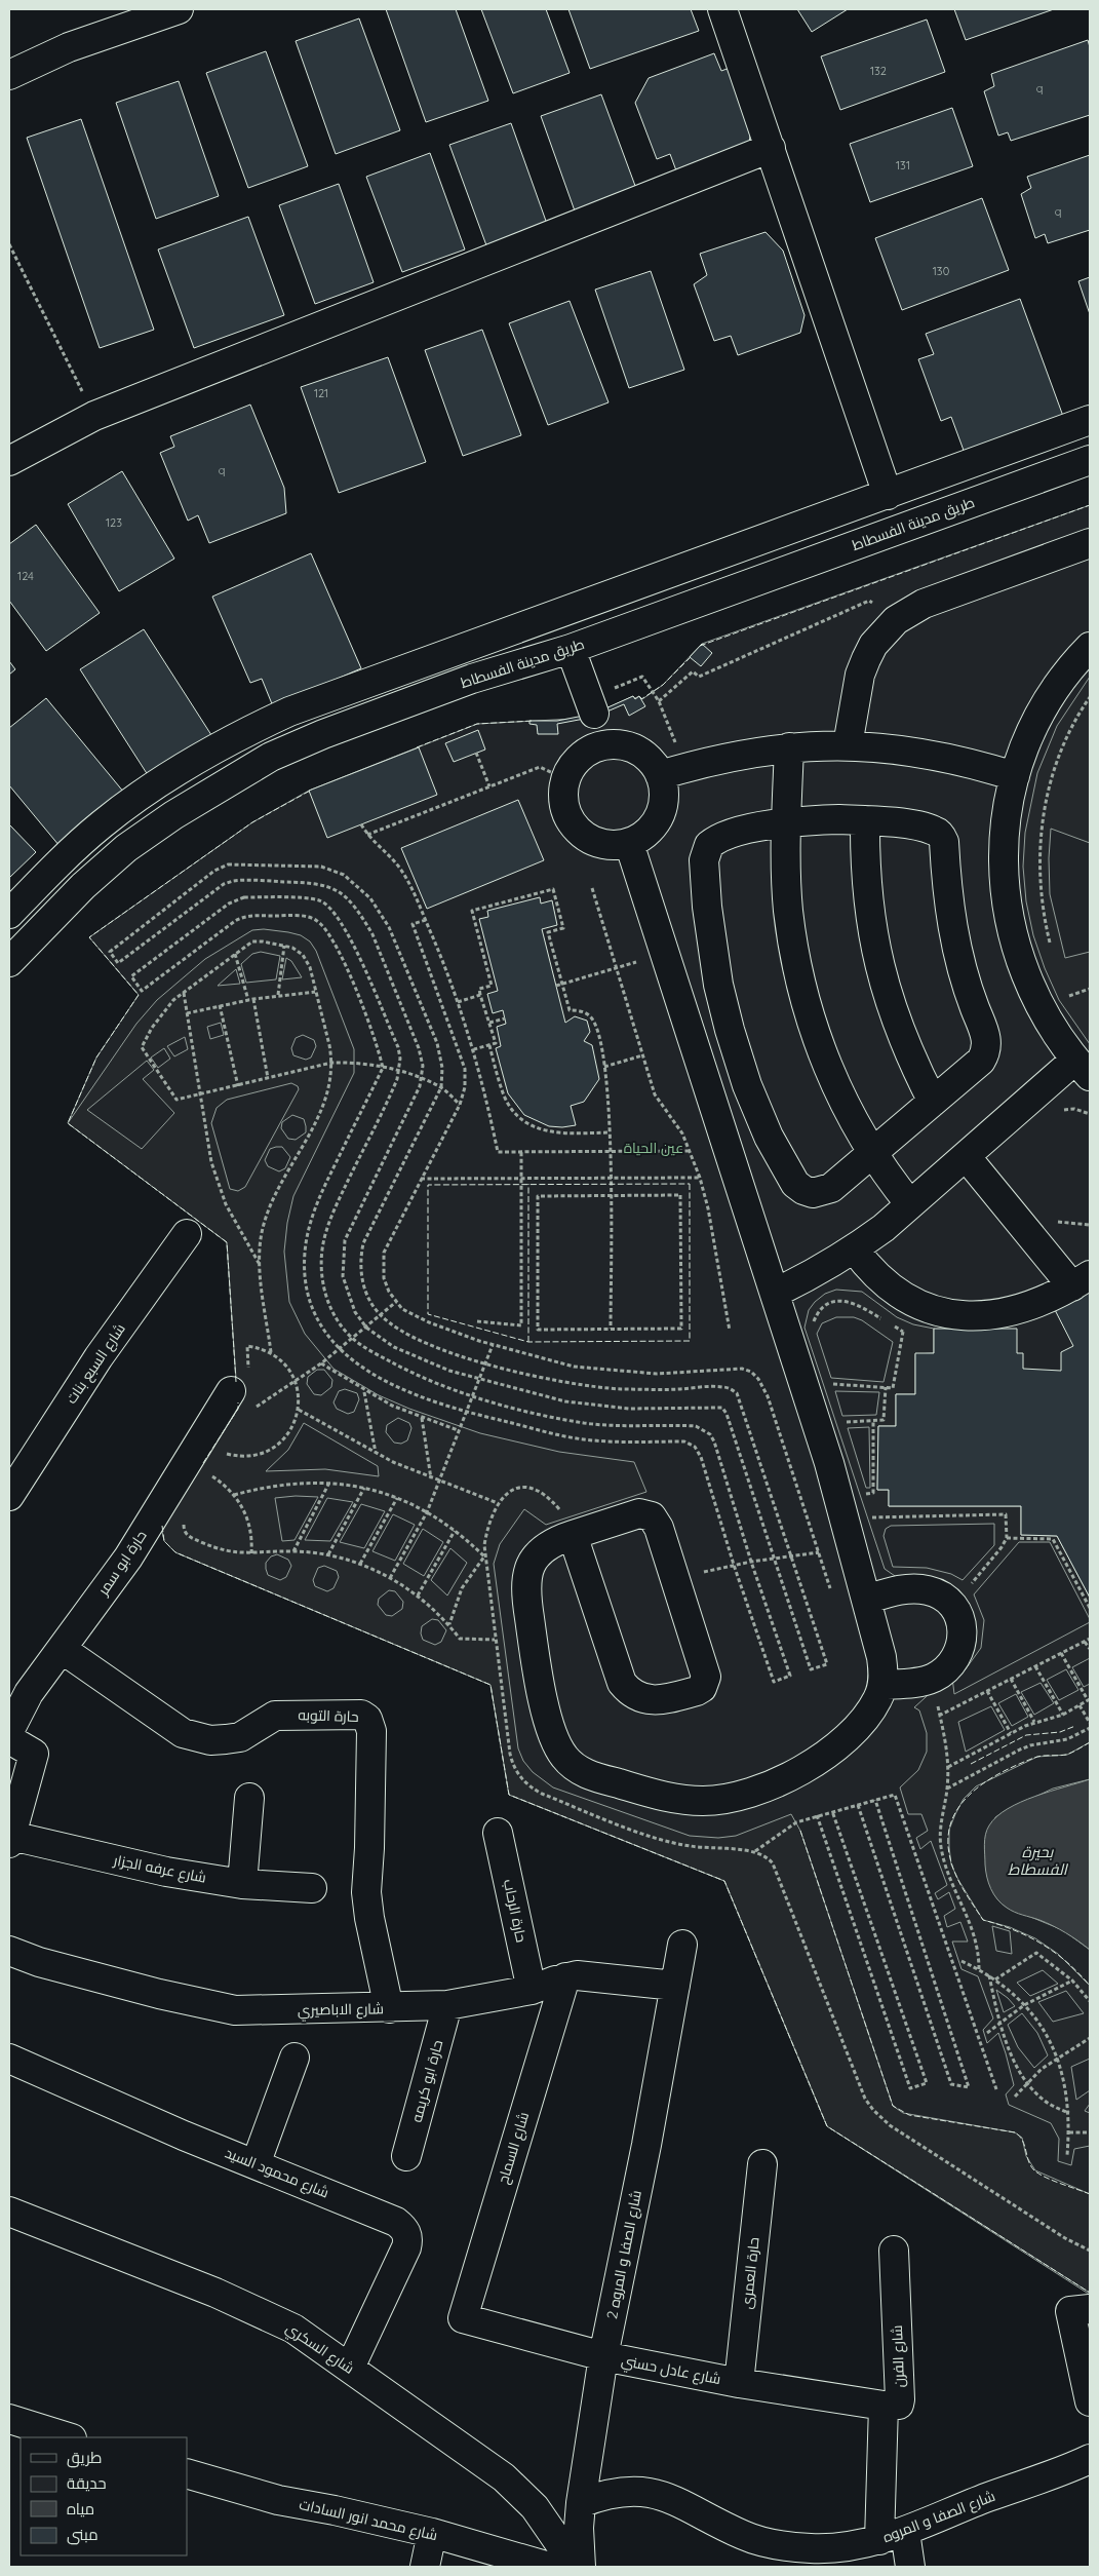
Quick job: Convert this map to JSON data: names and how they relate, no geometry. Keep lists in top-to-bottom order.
{
  "streets": {
    "street": [
      "طريق مدينة الفسطاط",
      "شارع السبع بنات",
      "حارة ابو سمر",
      "حارة التوبه",
      "شارع عرفه الجزار",
      "حارة الرحاب",
      "شارع الاباصيري",
      "حارة ابو كريمه",
      "شارع السماح",
      "شارع محمود السيد",
      "شارع الصفا و المروه 2",
      "حارة العمرى",
      "شارع السكري",
      "شارع الفرن",
      "شارع عادل حسني",
      "شارع الصفا و المروه",
      "شارع محمد انور السادات"
    ]
  },
  "crossings": [
    ["حارة ابو سمر", "حارة التوبه"],
    ["حارة التوبه", "شارع الاباصيري"],
    ["حارة الرحاب", "شارع الاباصيري"],
    ["شارع الاباصيري", "حارة ابو كريمه"],
    ["شارع الاباصيري", "شارع السماح"],
    ["شارع الاباصيري", "شارع الصفا و المروه 2"],
    ["شارع السماح", "شارع عادل حسني"],
    ["شارع محمود السيد", "شارع السكري"],
    ["شارع الصفا و المروه 2", "شارع عادل حسني"],
    ["شارع الصفا و المروه 2", "شارع الصفا و المروه"],
    ["حارة العمرى", "شارع عادل حسني"],
    ["شارع الفرن", "شارع عادل حسني"],
    ["شارع الفرن", "شارع الصفا و المروه"]
  ],
  "water": ["بحيرة الفسطاط"],
  "parks": ["عين الحياة"],
  "house_numbers": [
    "132",
    "q",
    "131",
    "q",
    "130",
    "121",
    "q",
    "123",
    "124"
  ],
  "legend": [
    "طريق",
    "حديقة",
    "مياه",
    "مبنى"
  ]
}
